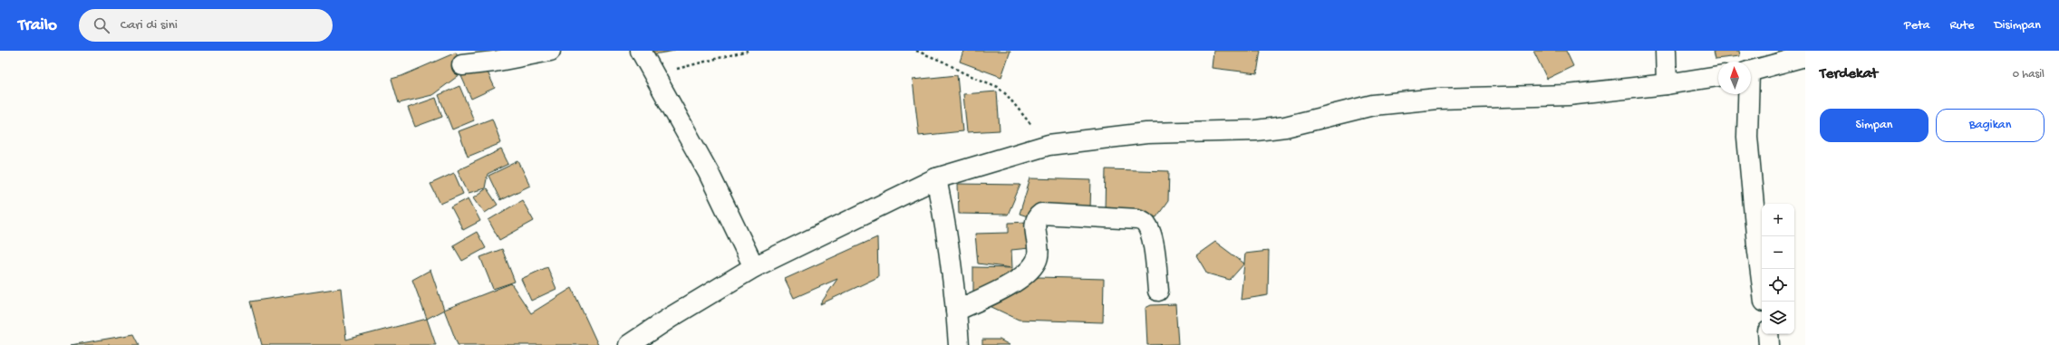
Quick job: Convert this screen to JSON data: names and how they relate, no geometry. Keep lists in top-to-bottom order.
{
  "north": "top",
  "page": {
    "header": "Trailo",
    "search": "Cari di sini",
    "nav": ["Peta", "Rute", "Disimpan"],
    "heading": ["Terdekat", "0 hasil"],
    "buttons": ["Simpan", "Bagikan"],
    "map_buttons": ["+", "−"]
  }
}
